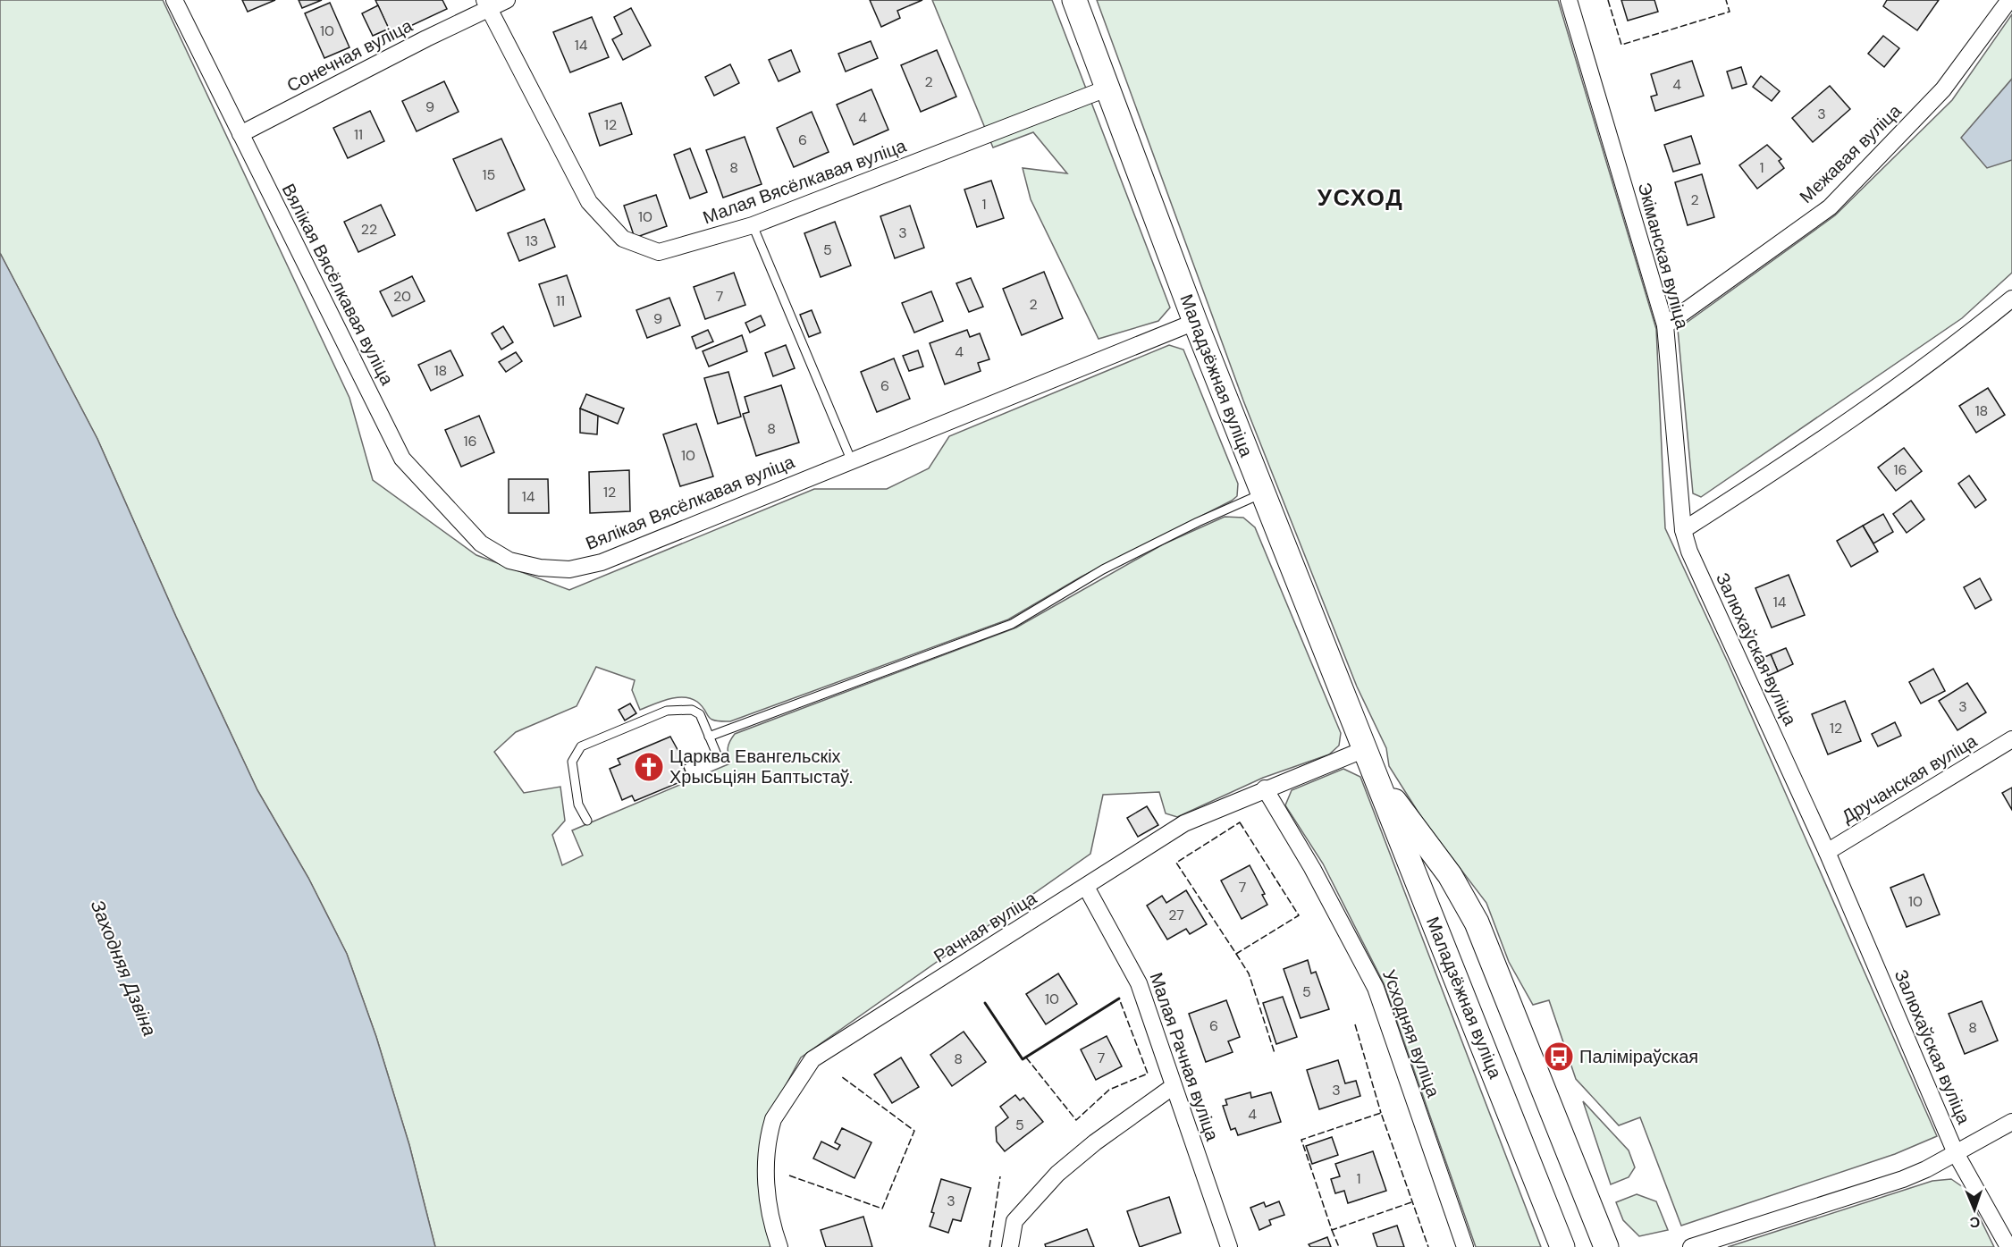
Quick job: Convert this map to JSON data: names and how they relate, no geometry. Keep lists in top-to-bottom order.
{
  "streets": {
    "main road": ["Маладзёжная вуліца"],
    "street": [
      "Сонечная вуліца",
      "Межавая вуліца",
      "Малая Вясёлкавая вуліца",
      "Экіманская вуліца",
      "Вялікая Вясёлкавая вуліца",
      "Залюхаўская вуліца",
      "Дручанская вуліца",
      "Рачная вуліца",
      "Усходняя вуліца",
      "Малая Рачная вуліца"
    ]
  },
  "crossings": [
    ["Сонечная вуліца", "Малая Вясёлкавая вуліца"],
    ["Сонечная вуліца", "Вялікая Вясёлкавая вуліца"],
    ["Межавая вуліца", "Экіманская вуліца"],
    ["Малая Вясёлкавая вуліца", "Маладзёжная вуліца"],
    ["Экіманская вуліца", "Залюхаўская вуліца"],
    ["Вялікая Вясёлкавая вуліца", "Маладзёжная вуліца"],
    ["Маладзёжная вуліца", "Рачная вуліца"],
    ["Залюхаўская вуліца", "Дручанская вуліца"],
    ["Рачная вуліца", "Усходняя вуліца"],
    ["Рачная вуліца", "Малая Рачная вуліца"]
  ],
  "districts": ["УСХОД"],
  "water": ["Заходняя Дзвіна"],
  "places": {
    "church": ["Царква Евангельскіх Хрысьціян Баптыстаў."],
    "bus stop": ["Паліміраўская"]
  },
  "house_numbers": [
    "10",
    "14",
    "2",
    "4",
    "9",
    "3",
    "4",
    "12",
    "11",
    "6",
    "8",
    "1",
    "15",
    "2",
    "1",
    "10",
    "22",
    "3",
    "13",
    "5",
    "20",
    "7",
    "11",
    "2",
    "9",
    "4",
    "18",
    "6",
    "18",
    "8",
    "16",
    "10",
    "16",
    "12",
    "14",
    "14",
    "3",
    "12",
    "7",
    "10",
    "27",
    "5",
    "10",
    "6",
    "8",
    "7",
    "8",
    "3",
    "4",
    "5",
    "1",
    "3"
  ],
  "north": "bottom"
}
